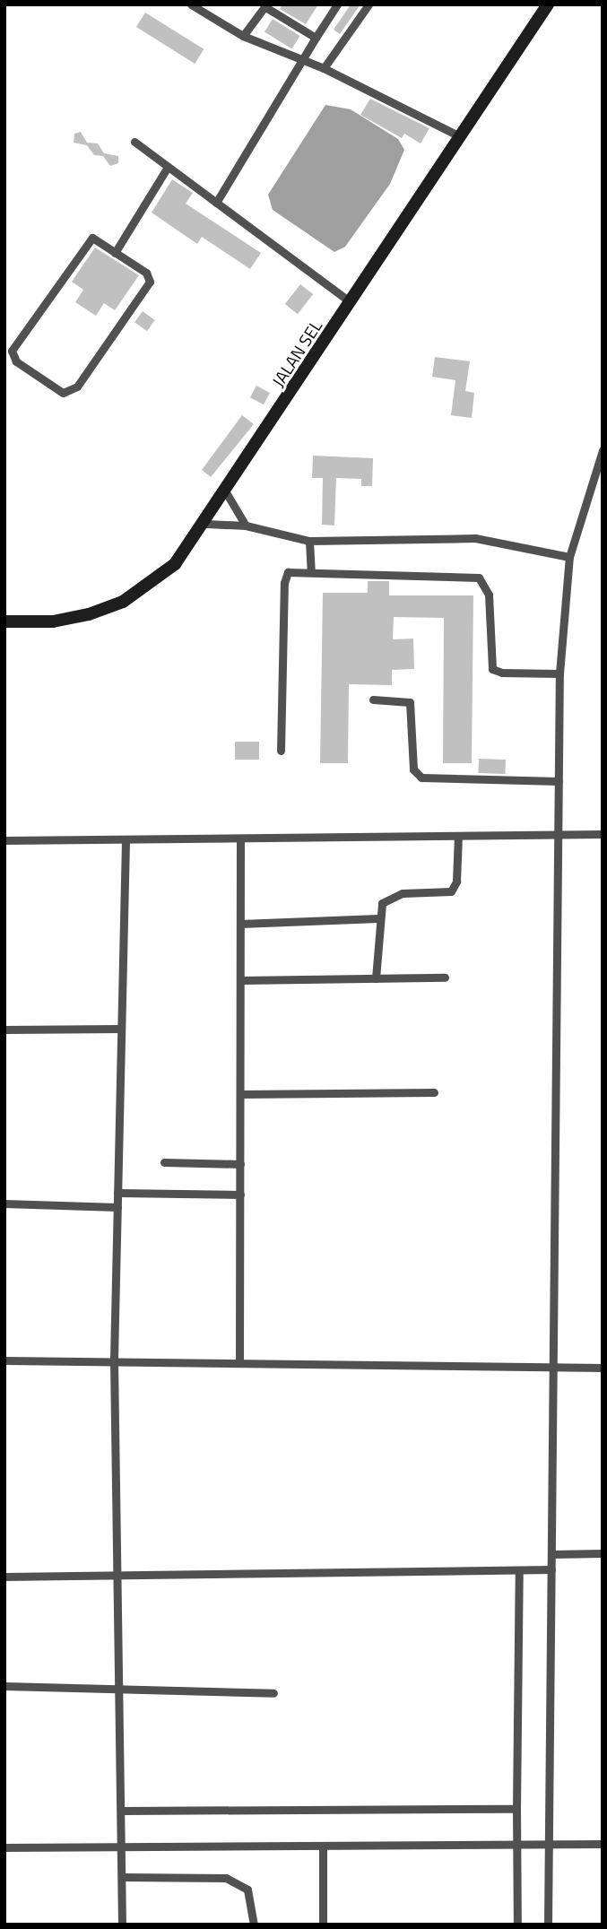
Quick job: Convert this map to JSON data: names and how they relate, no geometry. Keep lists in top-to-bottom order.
{
  "streets": {
    "street": ["JALAN SEL"]
  }
}
